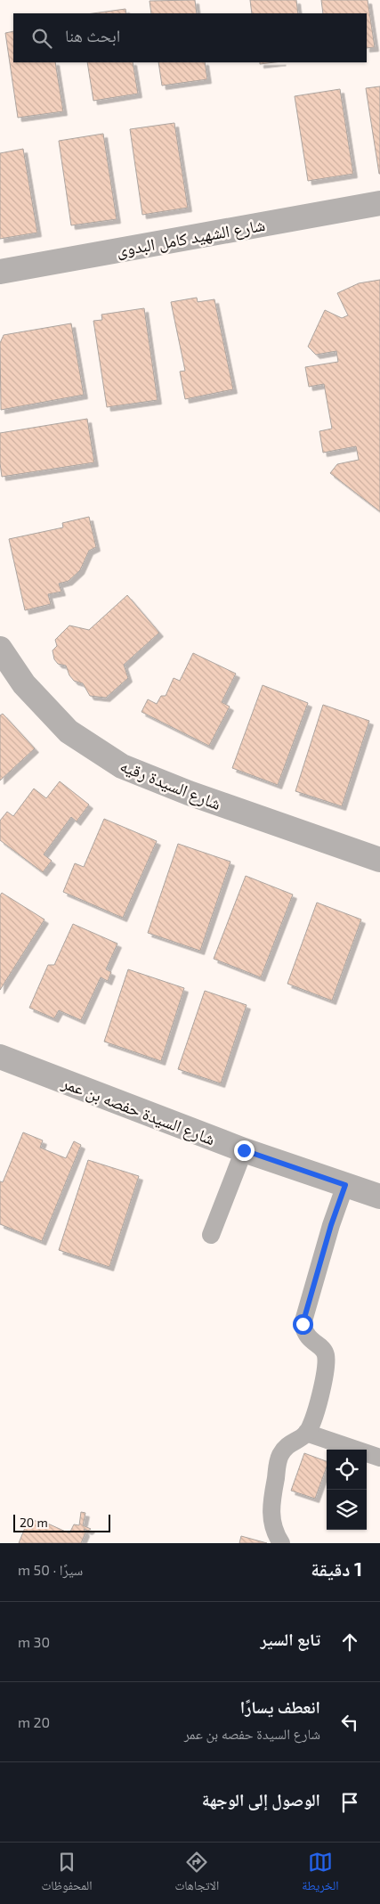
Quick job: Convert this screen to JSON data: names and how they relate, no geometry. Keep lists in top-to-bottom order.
{
  "streets": {
    "street": ["شارع الشهيد كامل البدوى", "شارع السيدة رقيه", "شارع السيدة حفصه بن عمر"]
  },
  "scale_bar": "20 m",
  "page": {
    "search": "ابحث هنا",
    "scale": "20 m",
    "heading": ["1 دقيقة", "سيرًا · 50 m"],
    "list": [
      ["تابع السير", "30 m"],
      ["انعطف يسارًا", "شارع السيدة حفصه بن عمر", "20 m"],
      "الوصول إلى الوجهة"
    ],
    "nav": ["الخريطة", "الاتجاهات", "المحفوظات"]
  }
}
